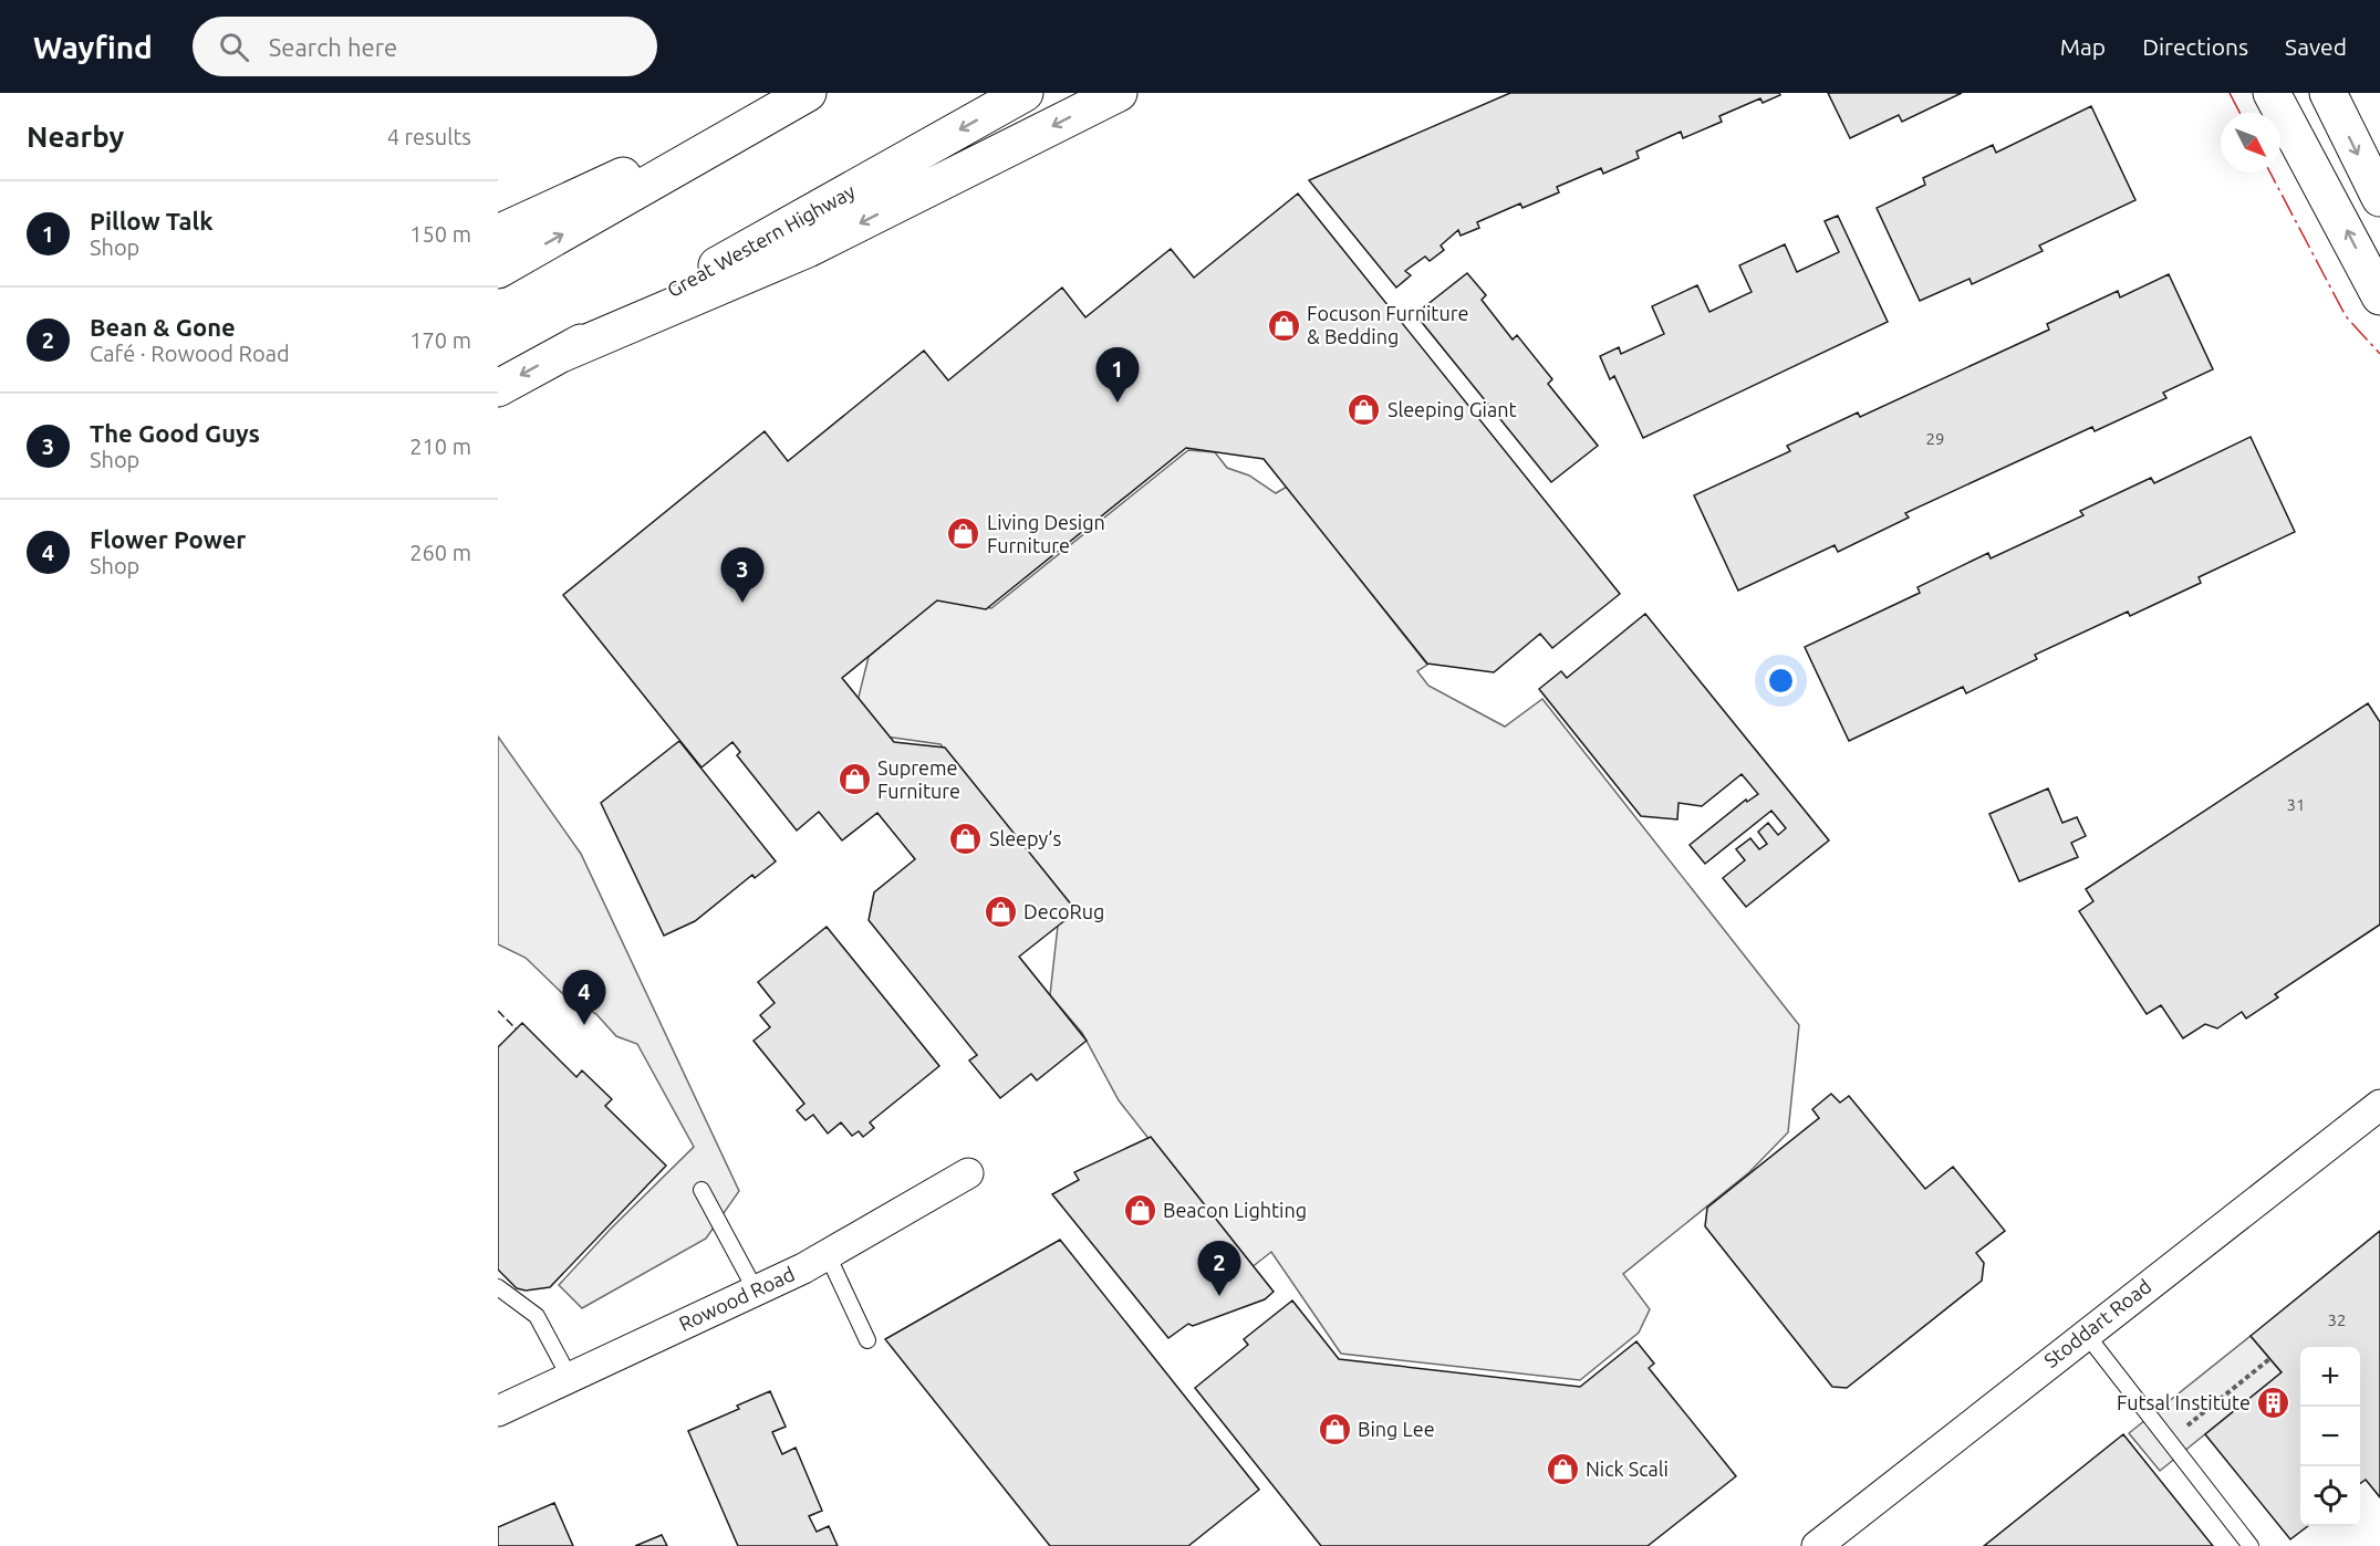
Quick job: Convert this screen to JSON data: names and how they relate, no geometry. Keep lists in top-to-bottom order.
{
  "streets": {
    "main road": ["Great Western Highway"],
    "street": ["Rowood Road", "Stoddart Road"]
  },
  "places": {
    "shop": [
      "Focuson Furniture & Bedding",
      "Sleeping Giant",
      "Living Design Furniture",
      "Supreme Furniture",
      "Sleepy’s",
      "DecoRug",
      "Beacon Lighting",
      "Bing Lee",
      "Nick Scali"
    ],
    "building": ["Futsal Institute"]
  },
  "house_numbers": ["29", "31", "32"],
  "north": "bottom right",
  "page": {
    "header": "Wayfind",
    "search": "Search here",
    "nav": ["Map", "Directions", "Saved"],
    "heading": ["Nearby", "4 results"],
    "list": [
      {
        "mark": "1",
        "name": "Pillow Talk",
        "note": "Shop",
        "value": "150 m"
      },
      {
        "mark": "2",
        "name": "Bean & Gone",
        "note": "Café · Rowood Road",
        "value": "170 m"
      },
      {
        "mark": "3",
        "name": "The Good Guys",
        "note": "Shop",
        "value": "210 m"
      },
      {
        "mark": "4",
        "name": "Flower Power",
        "note": "Shop",
        "value": "260 m"
      }
    ],
    "pins": [
      "1",
      "3",
      "4",
      "2"
    ],
    "map_buttons": ["+", "−"]
  }
}
